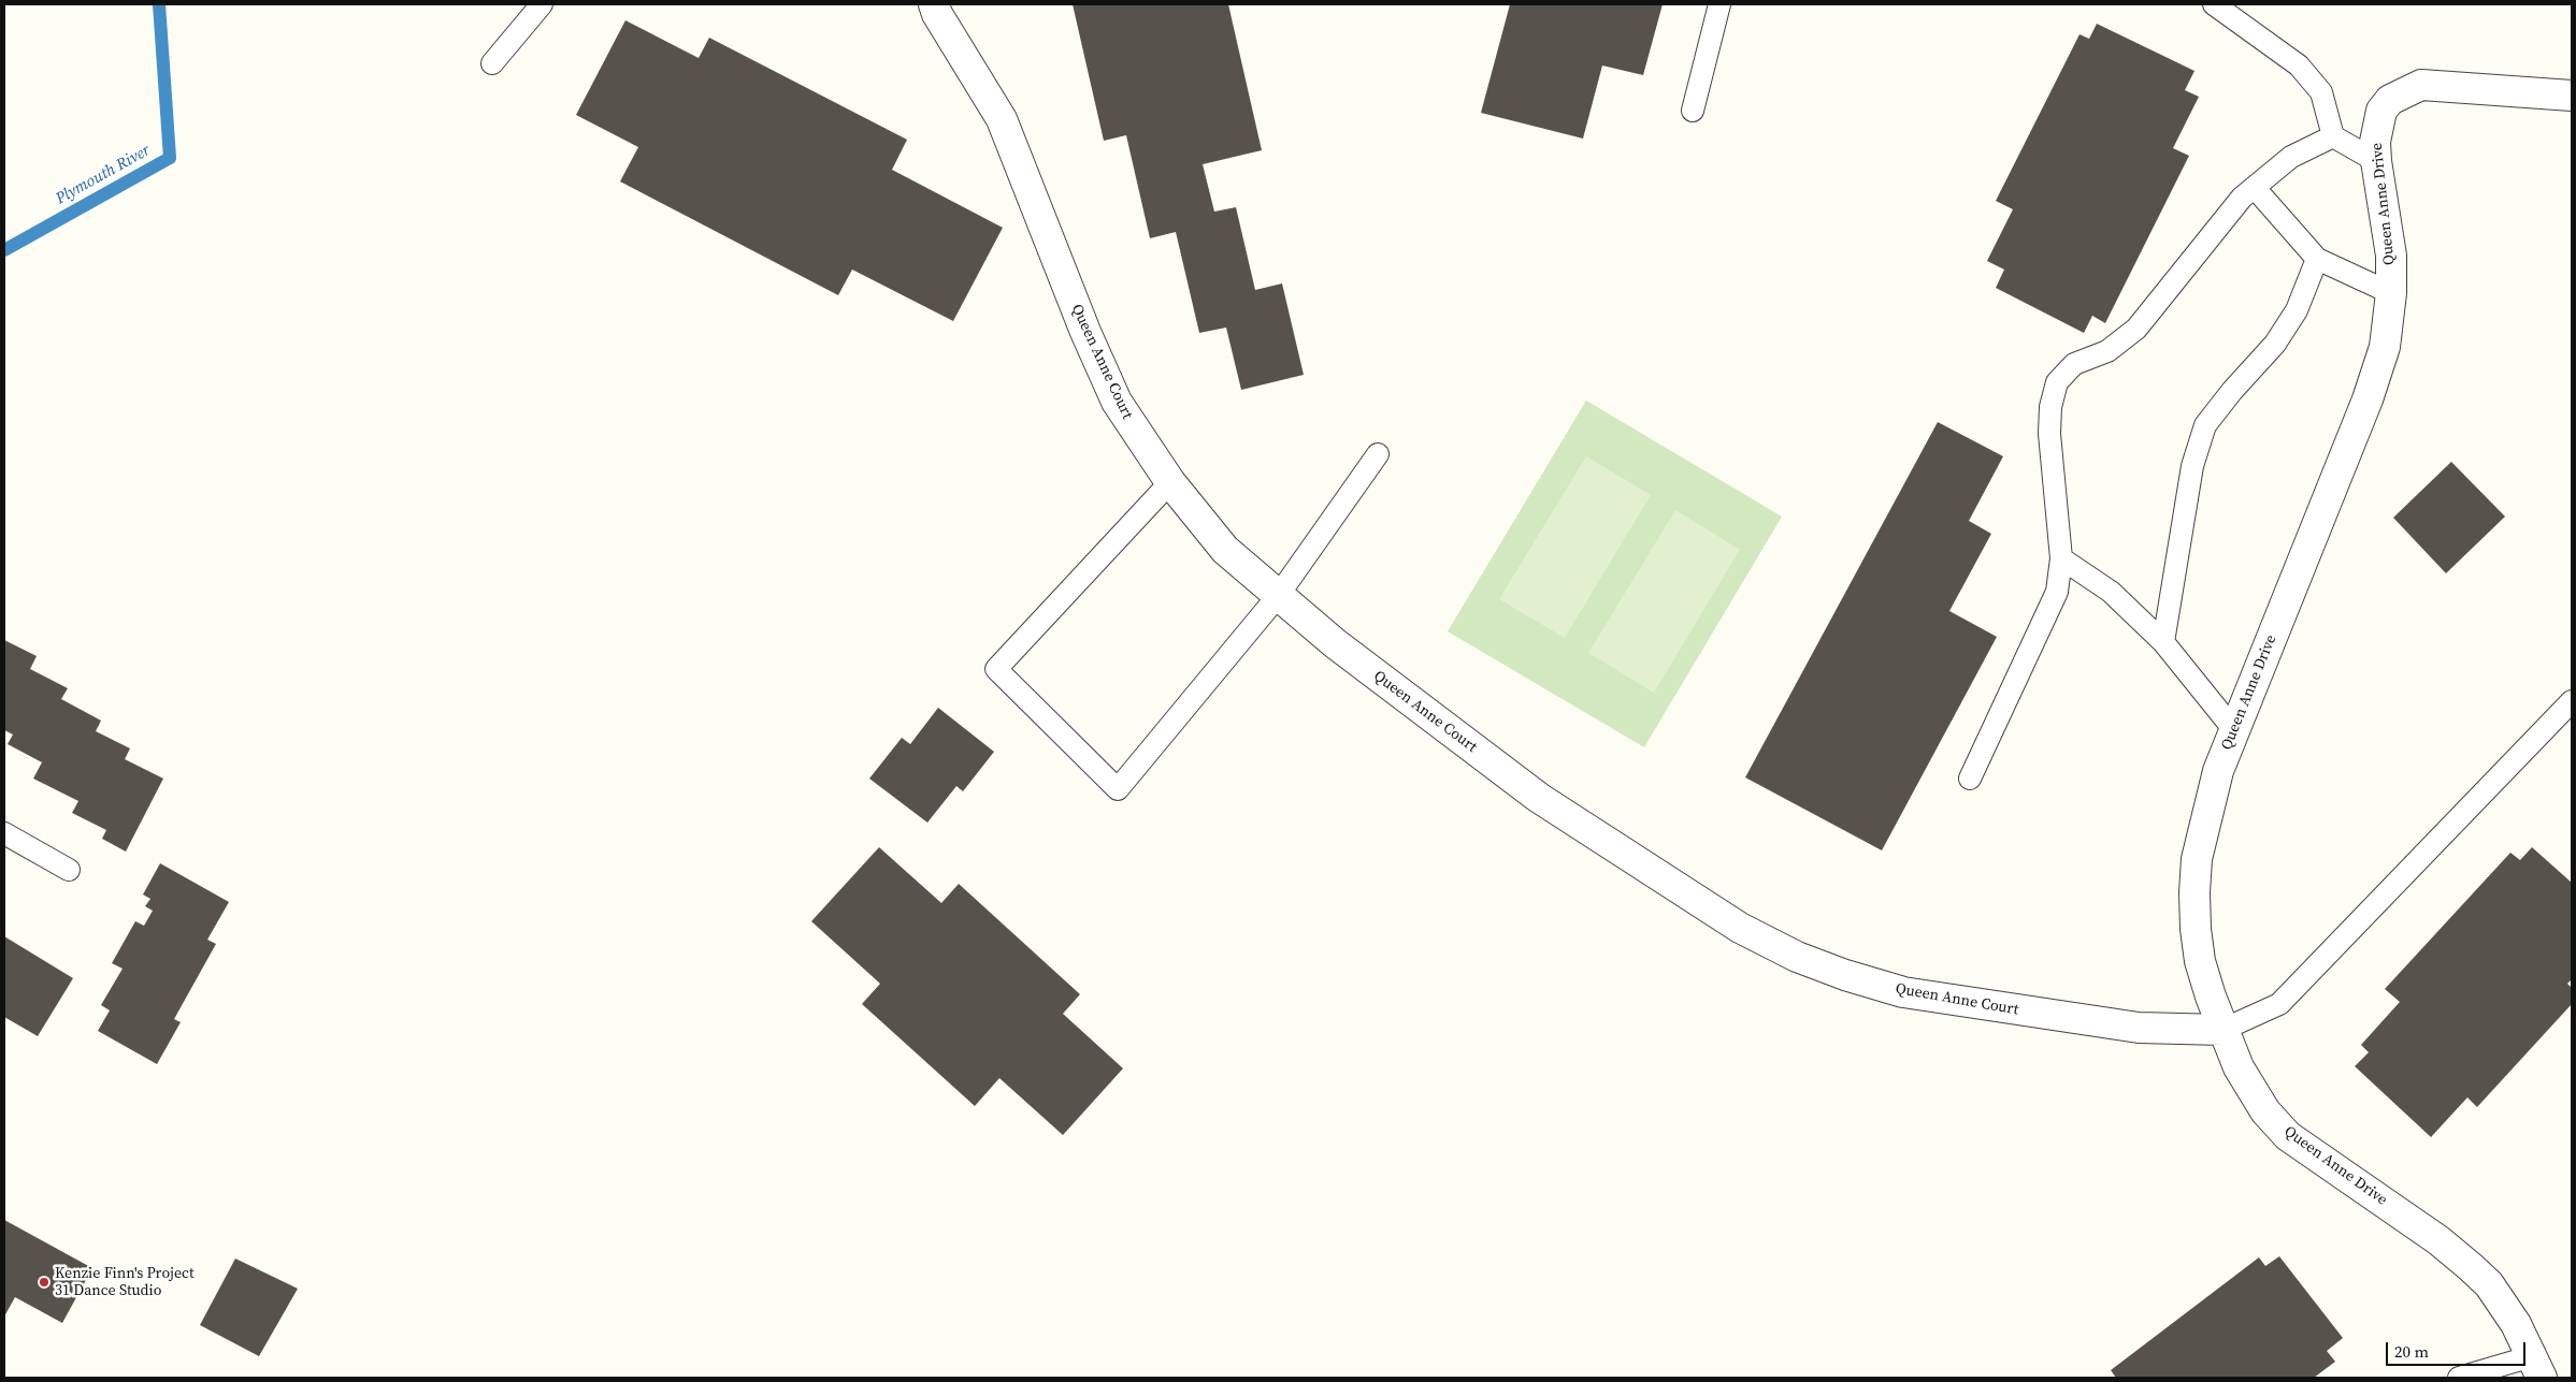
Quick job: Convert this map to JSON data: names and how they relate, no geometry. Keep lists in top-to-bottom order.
{
  "streets": {
    "street": ["Queen Anne Drive", "Queen Anne Court"]
  },
  "crossings": [
    ["Queen Anne Drive", "Queen Anne Court"]
  ],
  "water": ["Plymouth River"],
  "places": ["Kenzie Finn's Project 31 Dance Studio"],
  "scale_bar": "20 m"
}
